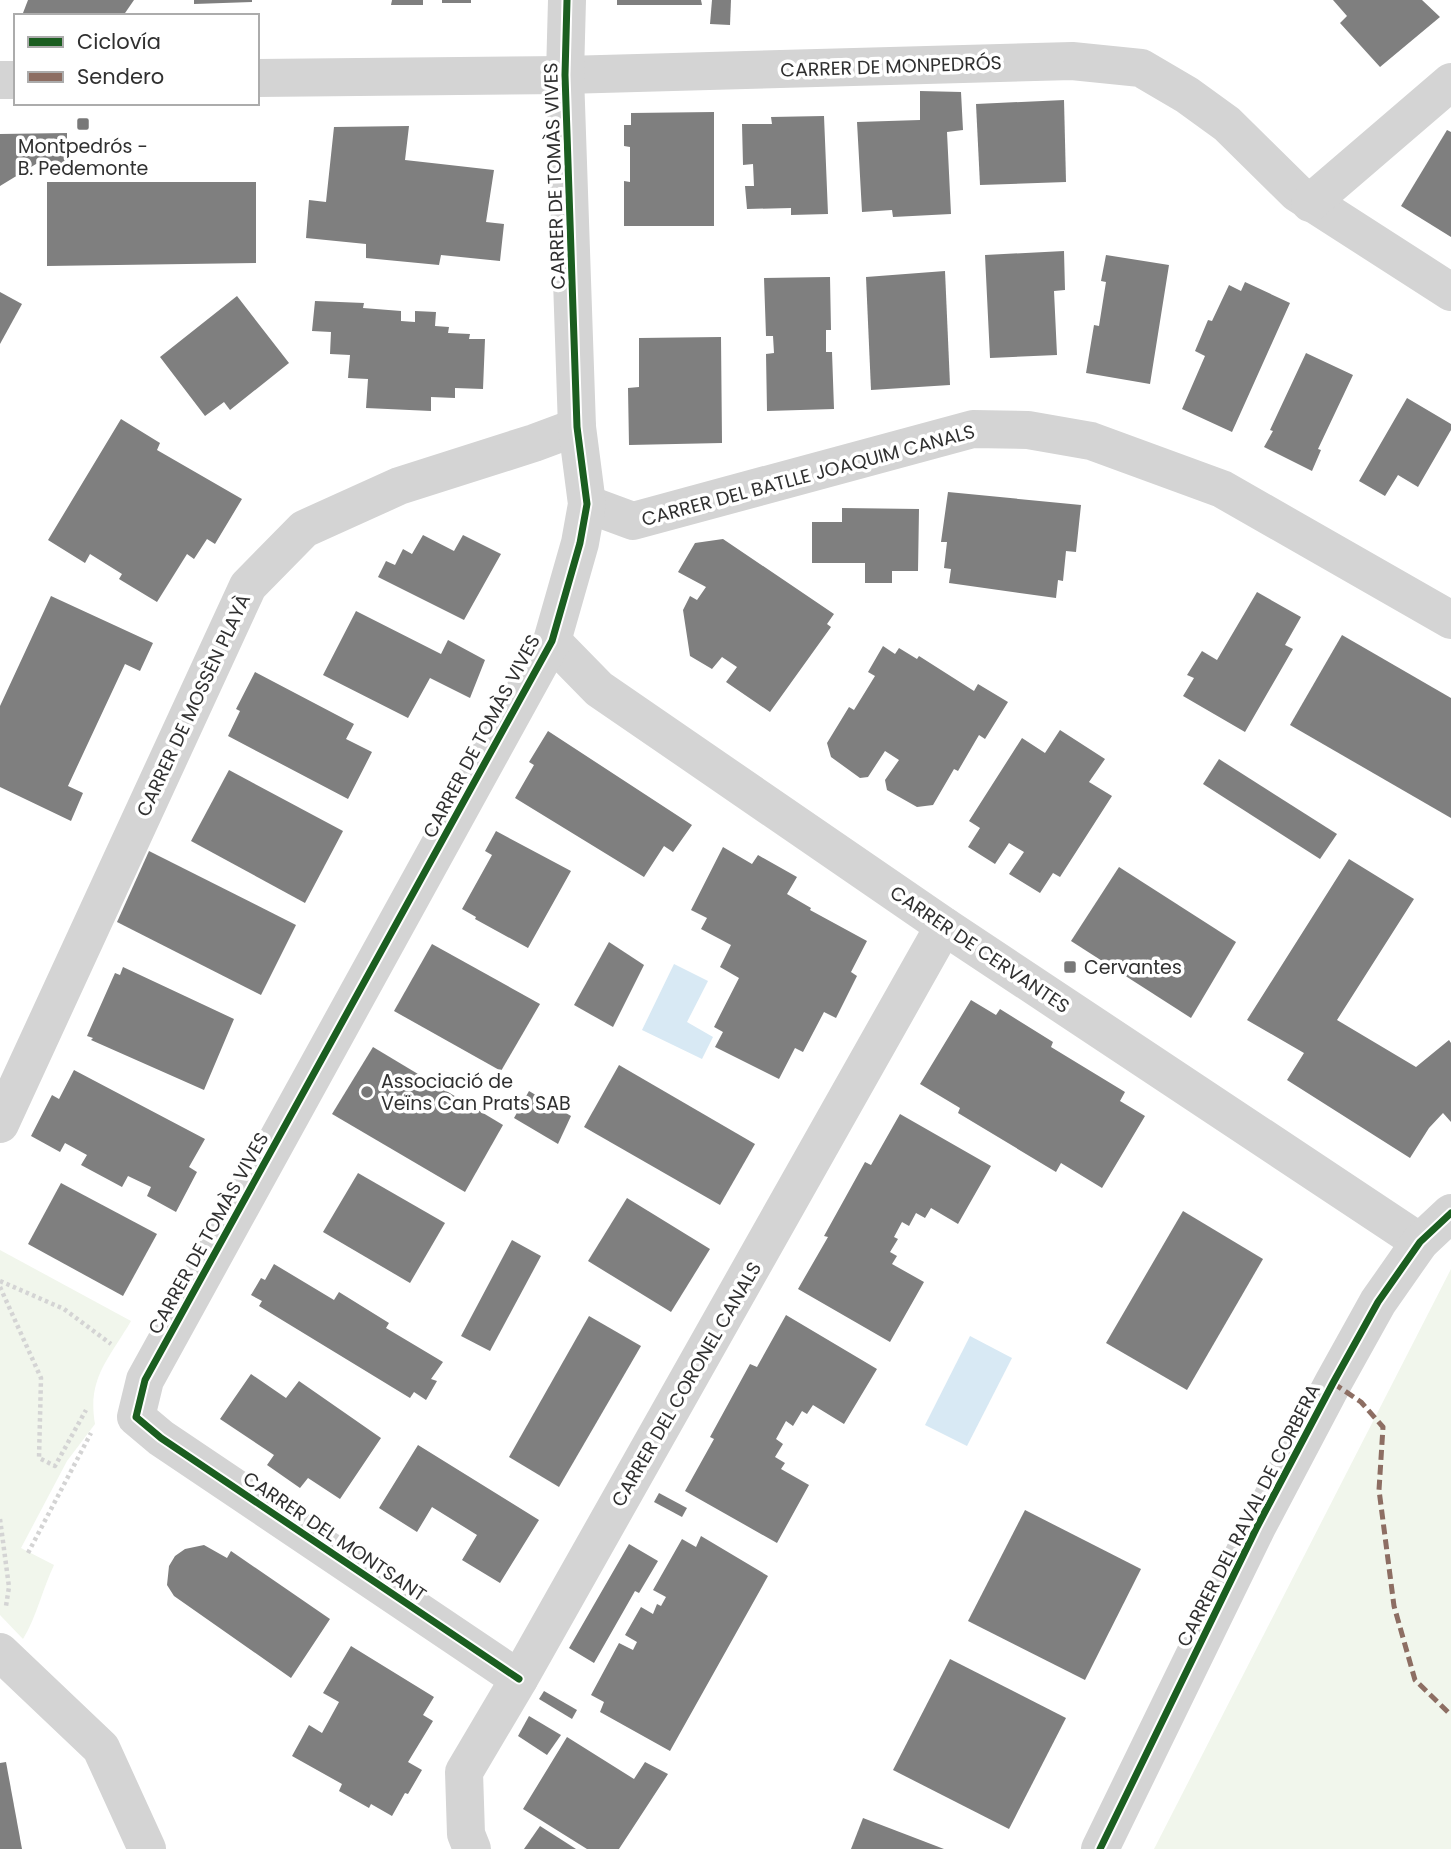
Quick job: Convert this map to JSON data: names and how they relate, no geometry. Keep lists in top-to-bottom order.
{
  "streets": {
    "street": [
      "CARRER DE MONPEDRÓS",
      "CARRER DE TOMÀS VIVES",
      "CARRER DEL BATLLE JOAQUIM CANALS",
      "CARRER DE MOSSÈN PLAYÀ",
      "CARRER DE CERVANTES",
      "CARRER DEL CORONEL CANALS",
      "CARRER DEL RAVAL DE CORBERA",
      "CARRER DEL MONTSANT"
    ]
  },
  "crossings": [
    ["CARRER DE MONPEDRÓS", "CARRER DE TOMÀS VIVES"],
    ["CARRER DE TOMÀS VIVES", "CARRER DEL BATLLE JOAQUIM CANALS"],
    ["CARRER DE TOMÀS VIVES", "CARRER DE MOSSÈN PLAYÀ"],
    ["CARRER DE TOMÀS VIVES", "CARRER DE CERVANTES"],
    ["CARRER DE TOMÀS VIVES", "CARRER DEL MONTSANT"],
    ["CARRER DE CERVANTES", "CARRER DEL CORONEL CANALS"],
    ["CARRER DE CERVANTES", "CARRER DEL RAVAL DE CORBERA"],
    ["CARRER DEL CORONEL CANALS", "CARRER DEL MONTSANT"]
  ],
  "places": {
    "transit": ["Montpedrós - B. Pedemonte", "Cervantes"],
    "other": ["Associació de Veïns Can Prats SAB"]
  },
  "legend": ["Ciclovía", "Sendero"]
}
